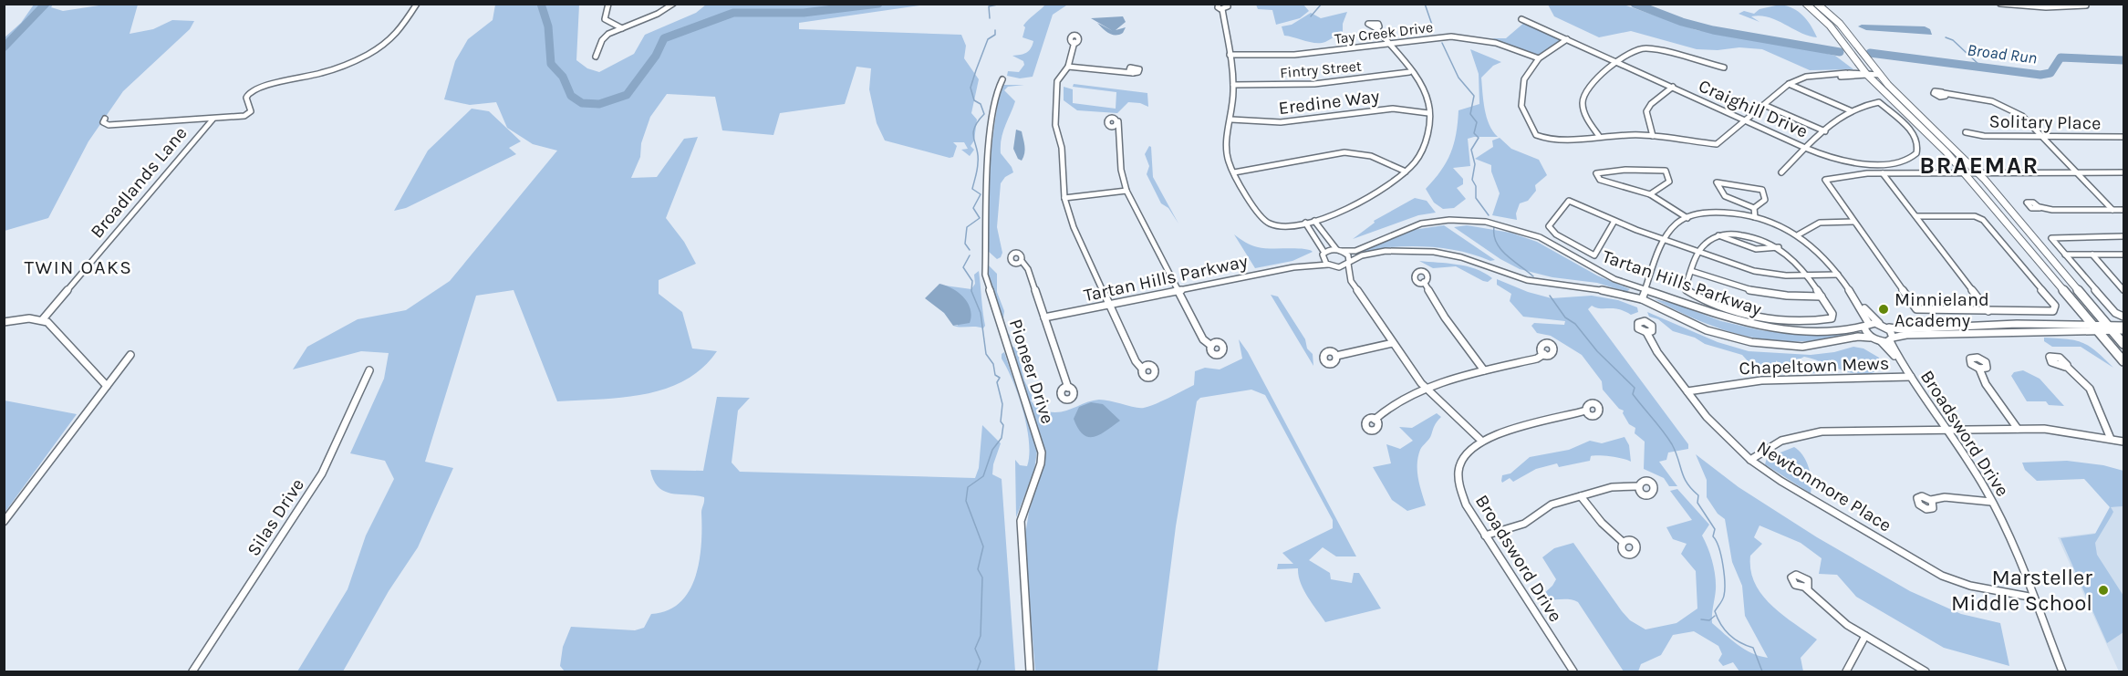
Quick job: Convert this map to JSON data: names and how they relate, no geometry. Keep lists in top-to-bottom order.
{
  "streets": {
    "street": [
      "Tay Creek Drive",
      "Fintry Street",
      "Eredine Way",
      "Craighill Drive",
      "Solitary Place",
      "Broadlands Lane",
      "Tartan Hills Parkway",
      "Chapeltown Mews",
      "Pioneer Drive",
      "Broadsword Drive",
      "Newtonmore Place",
      "Silas Drive"
    ]
  },
  "crossings": [
    ["Tartan Hills Parkway", "Broadsword Drive"],
    ["Chapeltown Mews", "Broadsword Drive"],
    ["Chapeltown Mews", "Newtonmore Place"],
    ["Broadsword Drive", "Newtonmore Place"]
  ],
  "districts": ["BRAEMAR", "TWIN OAKS"],
  "water": ["Broad Run"],
  "places": ["Minnieland Academy", "Marsteller Middle School"]
}
